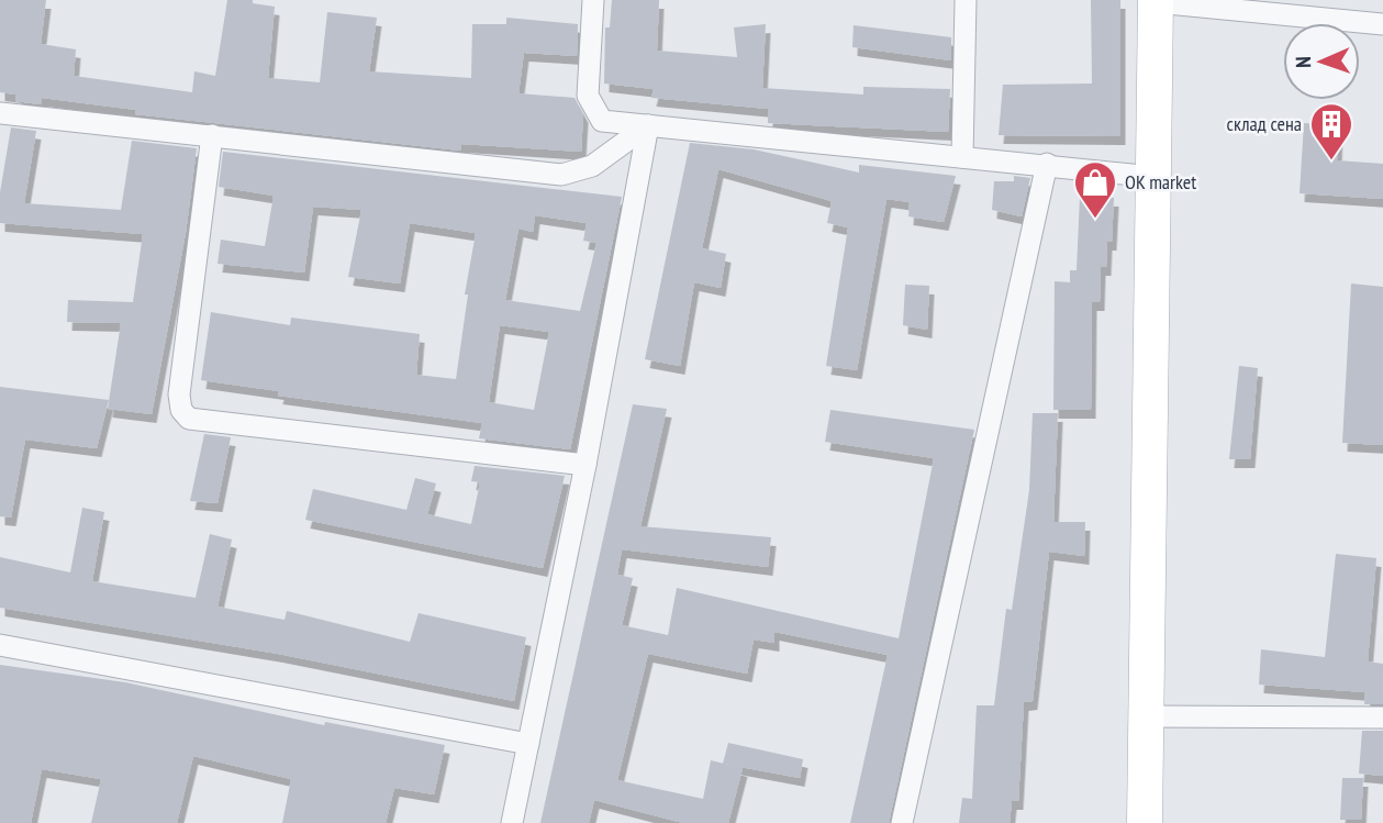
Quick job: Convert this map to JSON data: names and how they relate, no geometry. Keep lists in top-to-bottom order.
{
  "places": {
    "building": ["склад сена"],
    "shop": ["OK market"]
  },
  "north": "left"
}
